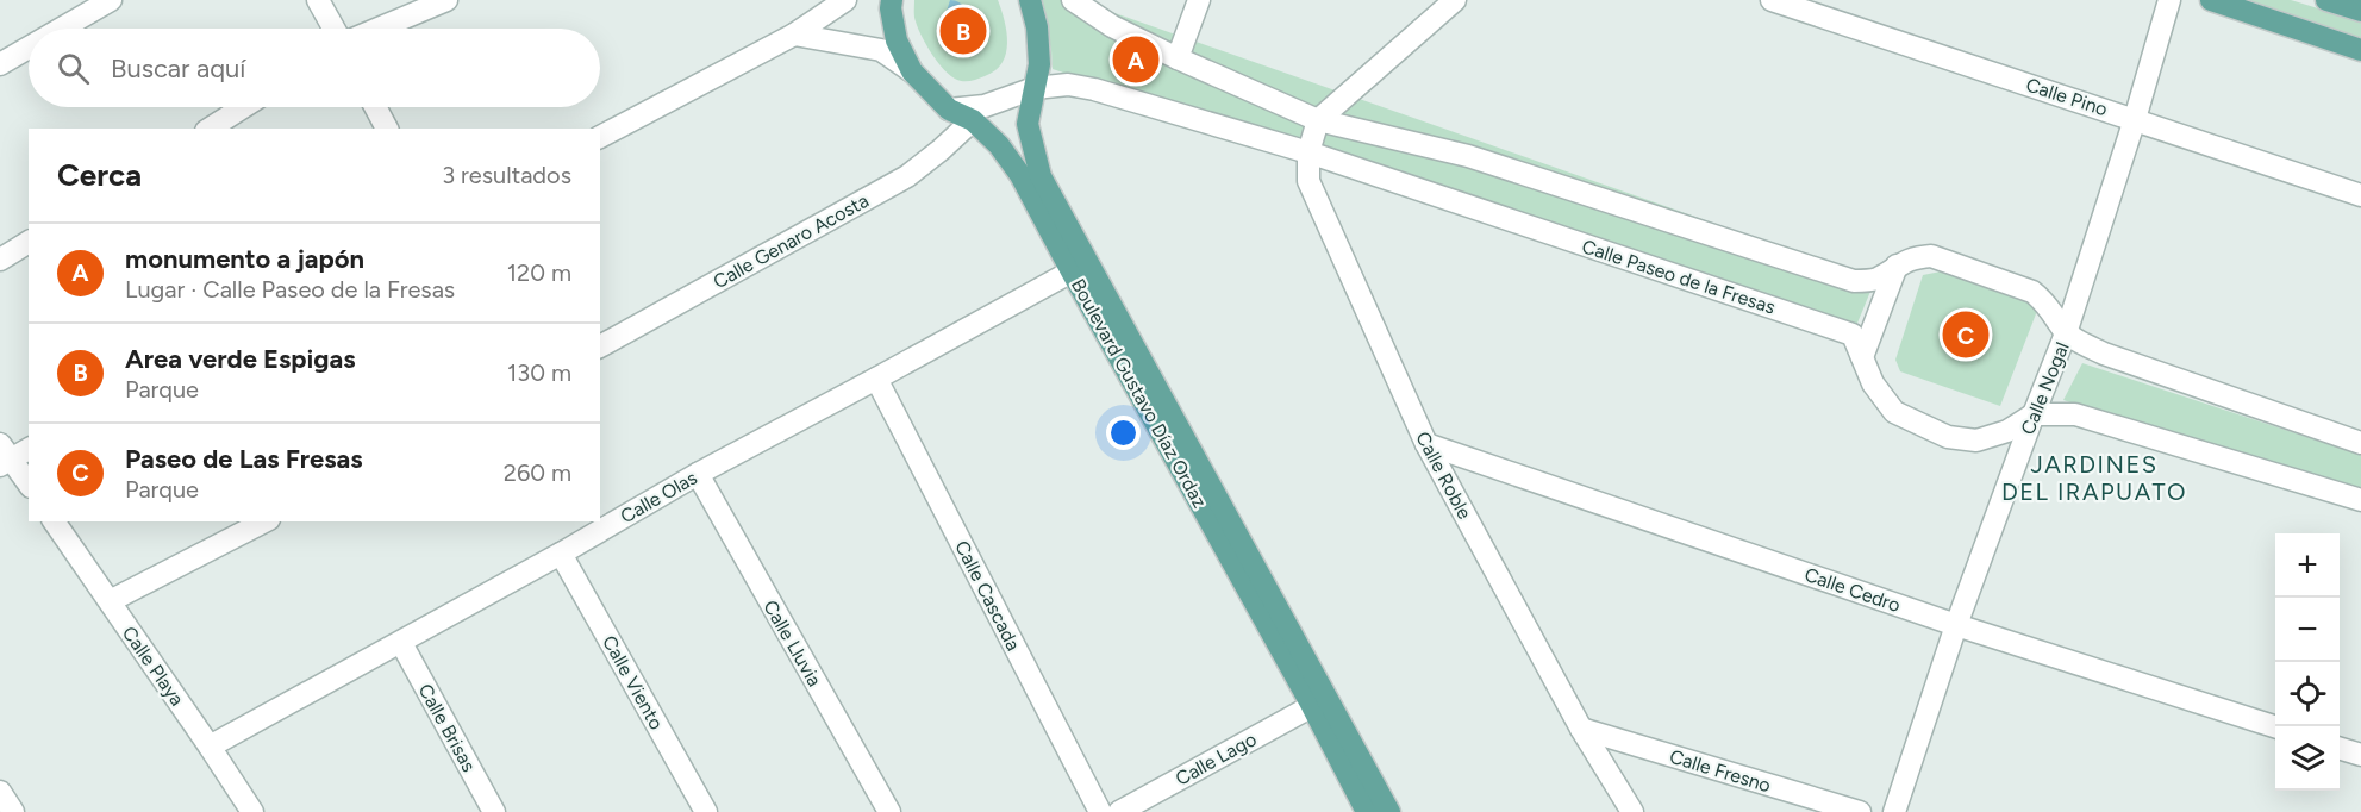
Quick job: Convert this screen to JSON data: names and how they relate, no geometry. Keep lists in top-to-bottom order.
{
  "streets": {
    "main road": ["Boulevard Gustavo Díaz Ordaz"],
    "street": [
      "Calle Pino",
      "Calle Genaro Acosta",
      "Calle Paseo de la Fresas",
      "Calle Nogal",
      "Calle Roble",
      "Calle Olas",
      "Calle Cedro",
      "Calle Cascada",
      "Calle Lluvia",
      "Calle Playa",
      "Calle Viento",
      "Calle Brisas",
      "Calle Lago",
      "Calle Fresno"
    ]
  },
  "crossings": [
    ["Calle Pino", "Calle Nogal"],
    ["Calle Genaro Acosta", "Boulevard Gustavo Díaz Ordaz"],
    ["Calle Paseo de la Fresas", "Calle Nogal"],
    ["Calle Paseo de la Fresas", "Boulevard Gustavo Díaz Ordaz"],
    ["Calle Paseo de la Fresas", "Calle Roble"],
    ["Calle Nogal", "Calle Cedro"],
    ["Boulevard Gustavo Díaz Ordaz", "Calle Olas"],
    ["Boulevard Gustavo Díaz Ordaz", "Calle Lago"],
    ["Calle Roble", "Calle Cedro"],
    ["Calle Roble", "Calle Fresno"],
    ["Calle Olas", "Calle Cascada"],
    ["Calle Olas", "Calle Lluvia"],
    ["Calle Olas", "Calle Playa"],
    ["Calle Olas", "Calle Viento"],
    ["Calle Olas", "Calle Brisas"]
  ],
  "districts": ["JARDINES DEL IRAPUATO"],
  "page": {
    "pins": ["B", "A", "C"],
    "search": "Buscar aquí",
    "heading": ["Cerca", "3 resultados"],
    "list": [
      {
        "mark": "A",
        "name": "monumento a japón",
        "note": "Lugar · Calle Paseo de la Fresas",
        "value": "120 m"
      },
      {
        "mark": "B",
        "name": "Area verde Espigas",
        "note": "Parque",
        "value": "130 m"
      },
      {
        "mark": "C",
        "name": "Paseo de Las Fresas",
        "note": "Parque",
        "value": "260 m"
      }
    ],
    "map_buttons": ["+", "−"]
  }
}
